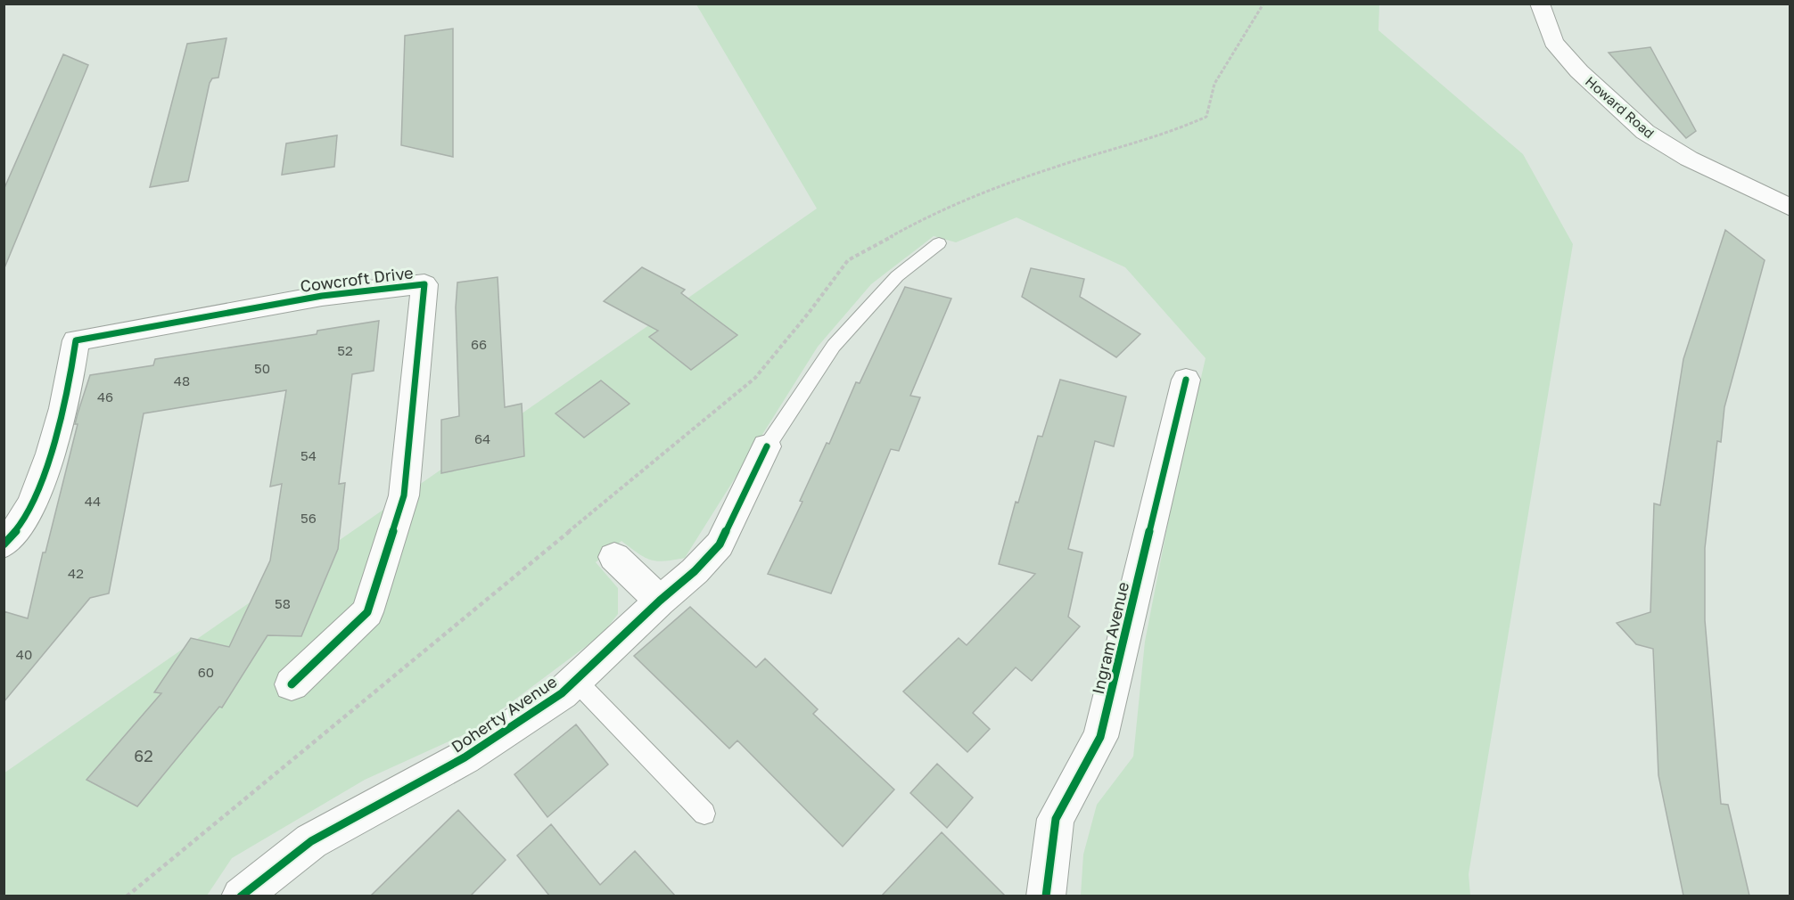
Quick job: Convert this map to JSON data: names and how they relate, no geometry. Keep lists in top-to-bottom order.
{
  "streets": {
    "street": [
      "Howard Road",
      "Cowcroft Drive",
      "Ingram Avenue",
      "Doherty Avenue"
    ]
  },
  "house_numbers": [
    "66",
    "52",
    "50",
    "48",
    "46",
    "64",
    "54",
    "44",
    "56",
    "42",
    "58",
    "40",
    "60",
    "62"
  ]
}
